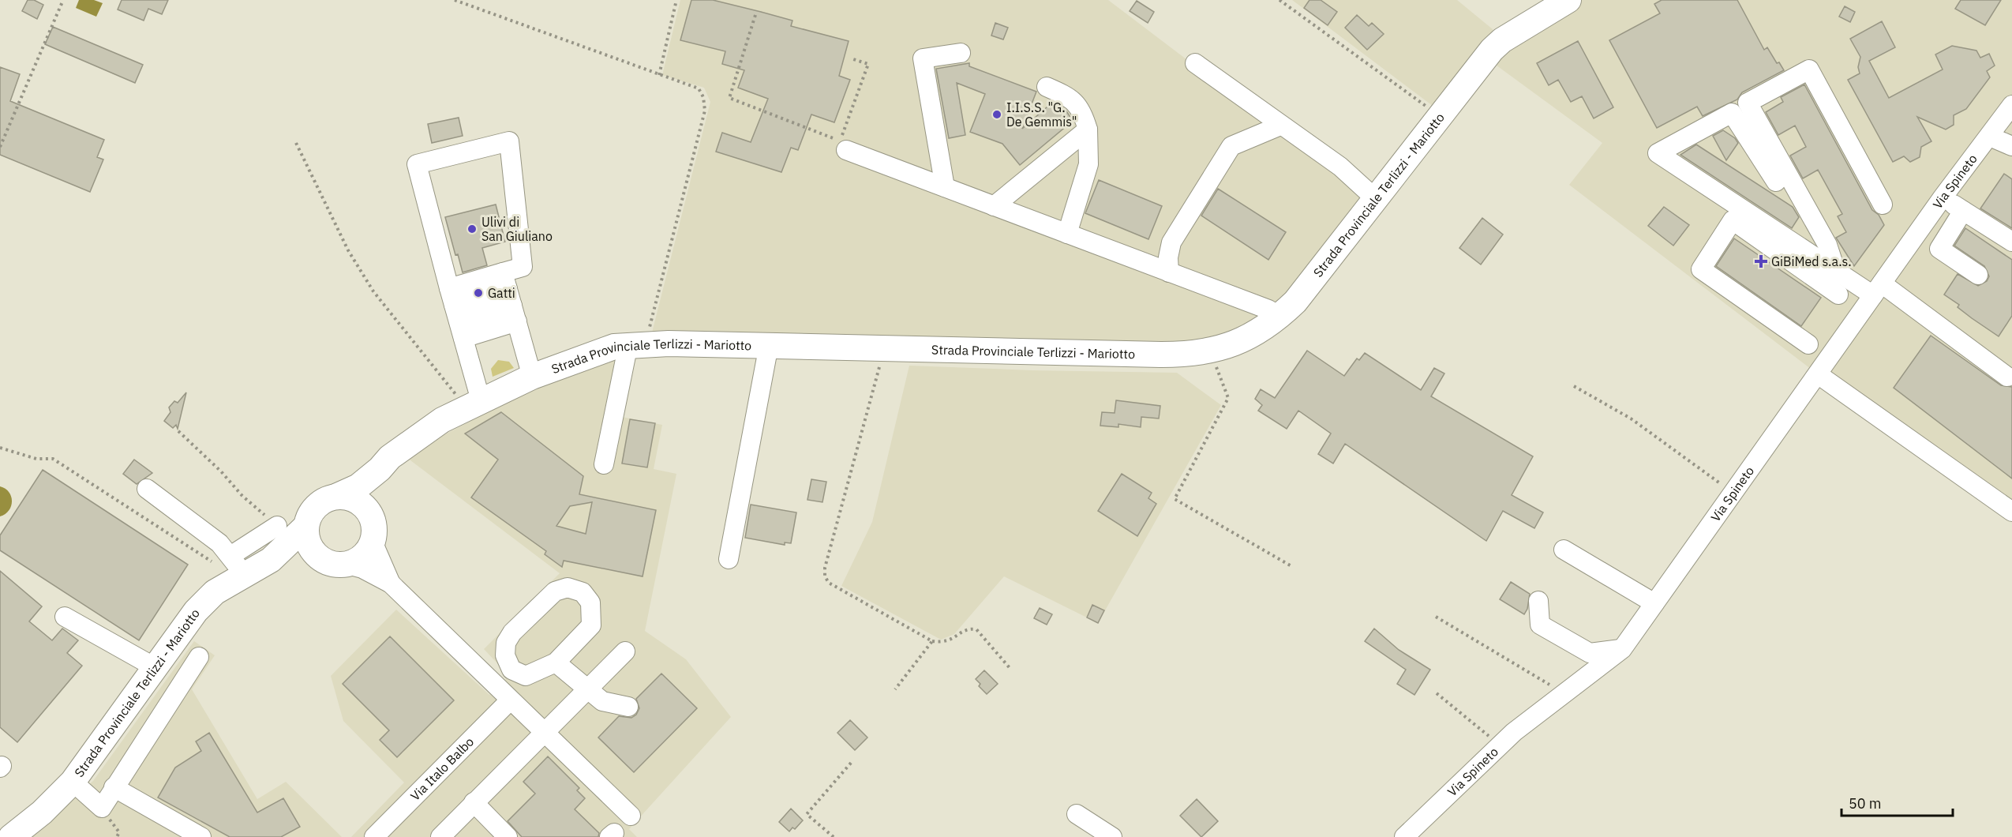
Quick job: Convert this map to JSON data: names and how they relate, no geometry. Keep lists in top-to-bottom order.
{
  "streets": {
    "main road": ["Strada Provinciale Terlizzi - Mariotto"],
    "street": ["Via Spineto", "Via Italo Balbo"]
  },
  "places": {
    "other": ["I.I.S.S. \"G. De Gemmis\"", "Ulivi di San Giuliano", "Gatti"],
    "health": ["GiBiMed s.a.s."]
  },
  "scale_bar": "50 m"
}
